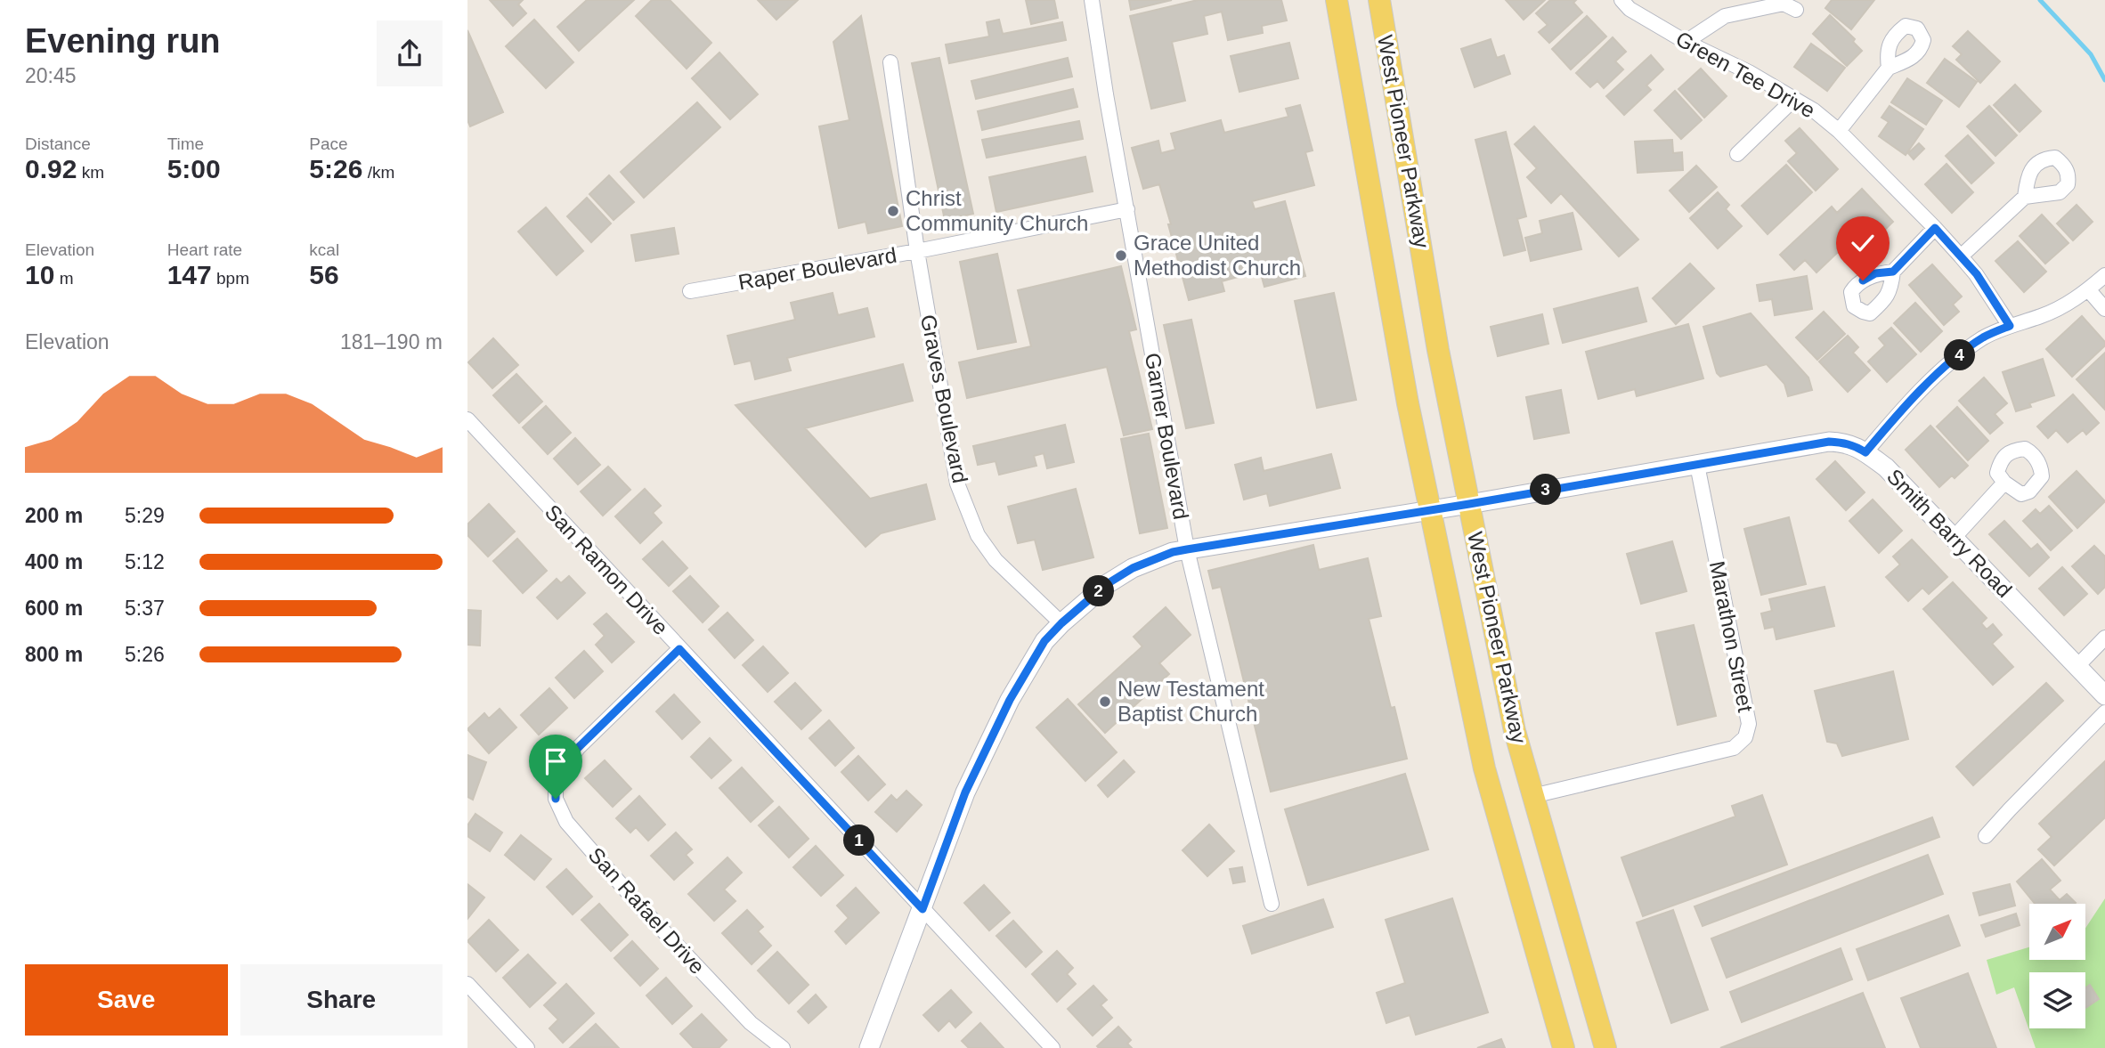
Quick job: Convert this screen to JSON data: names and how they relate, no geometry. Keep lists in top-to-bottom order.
{
  "streets": {
    "main road": ["West Pioneer Parkway"],
    "street": [
      "Green Tee Drive",
      "Raper Boulevard",
      "Graves Boulevard",
      "Garner Boulevard",
      "Smith Barry Road",
      "San Ramon Drive",
      "Marathon Street",
      "San Rafael Drive"
    ]
  },
  "crossings": [
    ["West Pioneer Parkway", "Smith Barry Road"],
    ["West Pioneer Parkway", "Marathon Street"],
    ["Raper Boulevard", "Graves Boulevard"],
    ["Raper Boulevard", "Garner Boulevard"],
    ["Graves Boulevard", "Smith Barry Road"],
    ["Garner Boulevard", "Smith Barry Road"],
    ["Smith Barry Road", "San Ramon Drive"],
    ["Smith Barry Road", "Marathon Street"],
    ["San Ramon Drive", "San Rafael Drive"]
  ],
  "places": ["Christ Community Church", "Grace United Methodist Church", "New Testament Baptist Church"],
  "north": "top right",
  "page": {
    "heading": ["Evening run", "20:45"],
    "stats": [
      ["Distance", "0.92 km"],
      ["Time", "5:00"],
      ["Pace", "5:26 /km"],
      ["Elevation", "10 m"],
      ["Heart rate", "147 bpm"],
      ["kcal", "56"]
    ],
    "chart": ["Elevation", "181–190 m"],
    "pins": [
      "4",
      "3",
      "2",
      "1"
    ],
    "list": [
      {
        "name": "200 m",
        "note": "5:29"
      },
      {
        "name": "400 m",
        "note": "5:12"
      },
      {
        "name": "600 m",
        "note": "5:37"
      },
      {
        "name": "800 m",
        "note": "5:26"
      }
    ],
    "buttons": ["Save", "Share"]
  }
}
